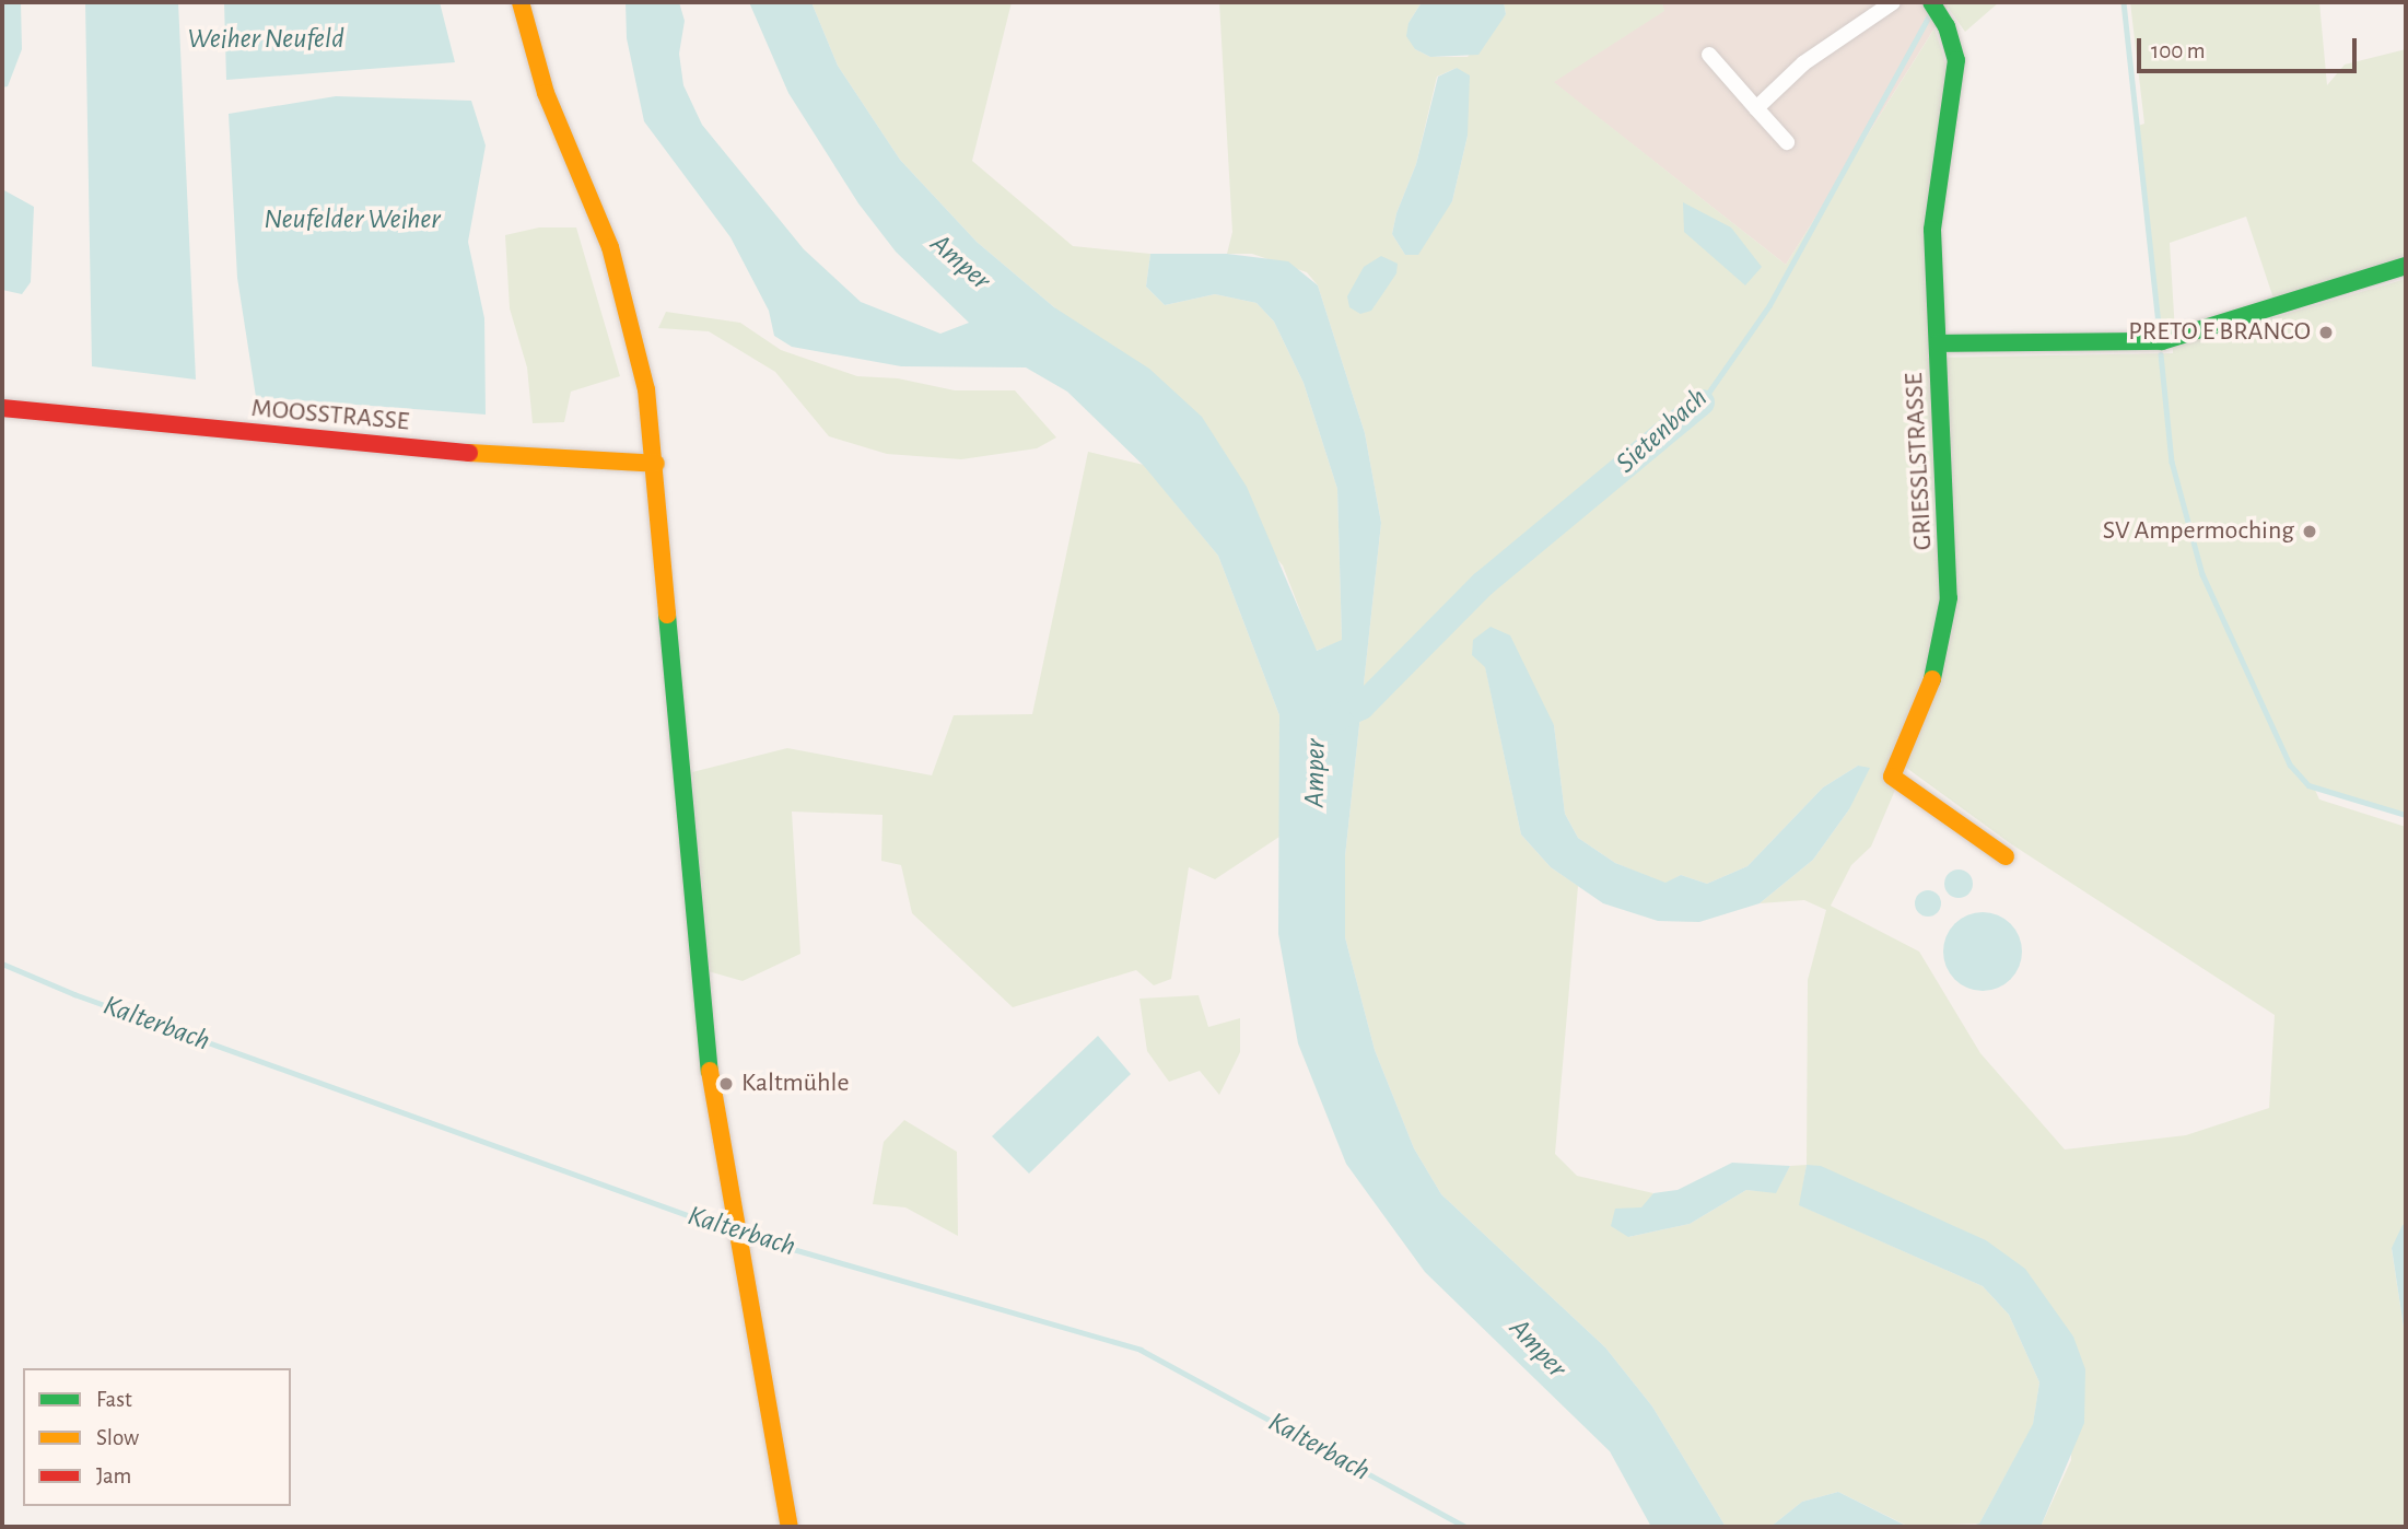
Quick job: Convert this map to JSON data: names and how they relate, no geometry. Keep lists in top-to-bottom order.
{
  "streets": {
    "street": ["MOOSSTRASSE", "GRIESSLSTRASSE"]
  },
  "water": [
    "Weiher Neufeld",
    "Neufelder Weiher",
    "Amper",
    "Sietenbach",
    "Kalterbach"
  ],
  "places": ["PRETO E BRANCO", "SV Ampermoching", "Kaltmühle"],
  "legend": ["Fast", "Slow", "Jam"],
  "scale_bar": "100 m"
}
